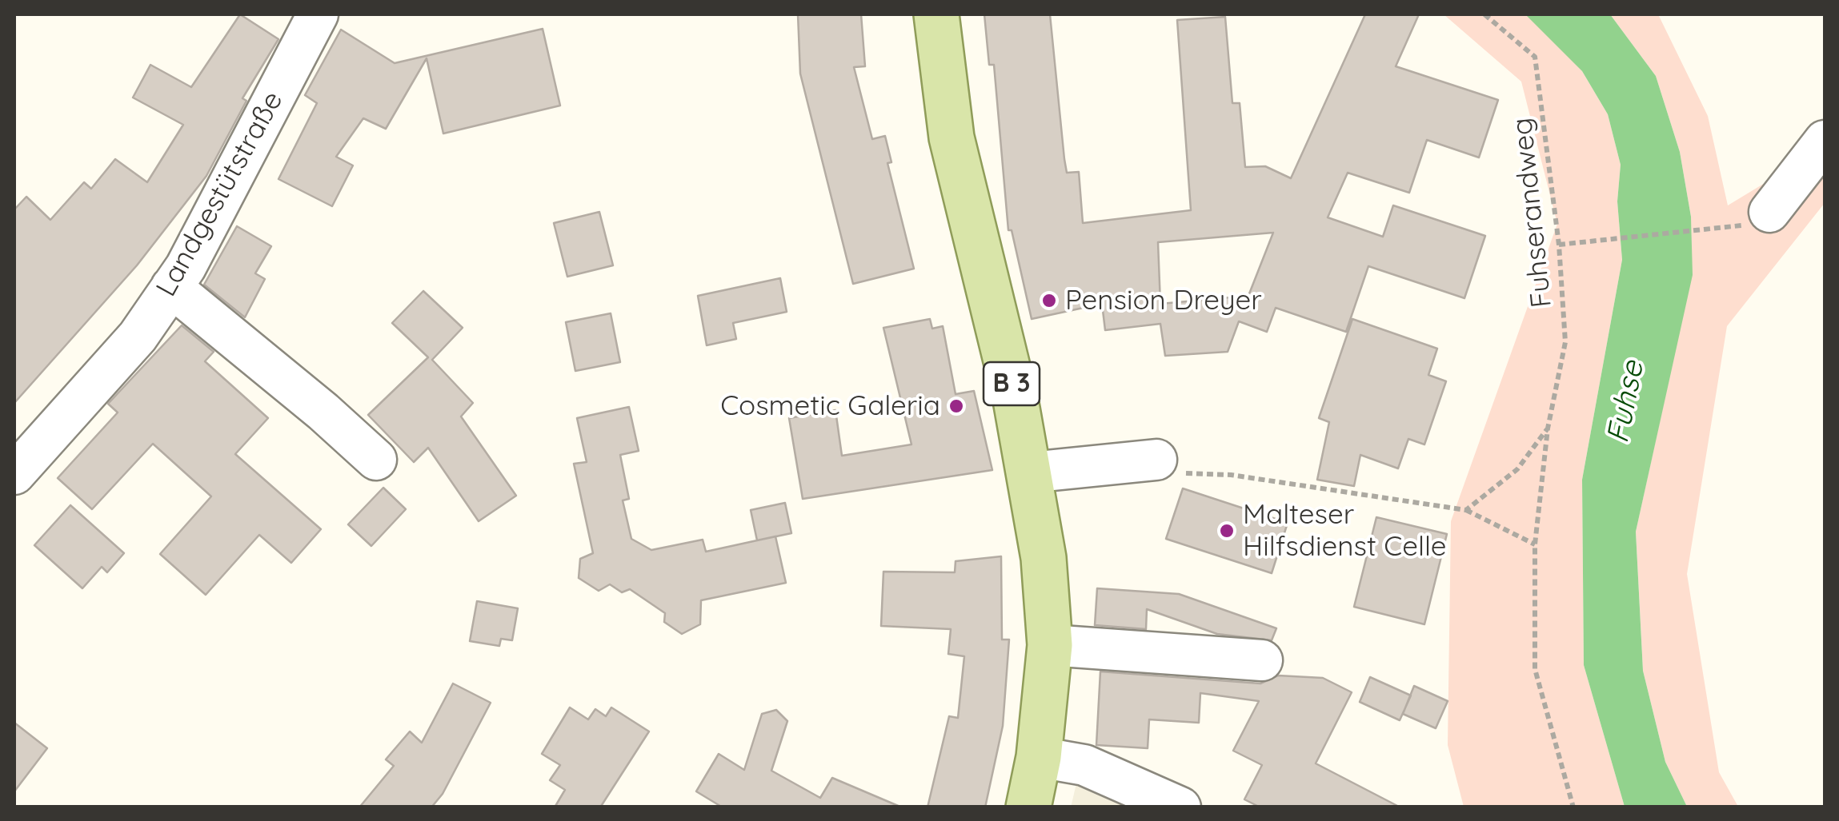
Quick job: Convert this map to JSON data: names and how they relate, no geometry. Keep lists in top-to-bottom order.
{
  "streets": {
    "main road": ["B 3"],
    "street": ["Landgestütstraße"],
    "path": ["Fuhserandweg"]
  },
  "water": ["Fuhse"],
  "places": ["Pension Dreyer", "Cosmetic Galeria", "Malteser Hilfsdienst Celle"]
}
